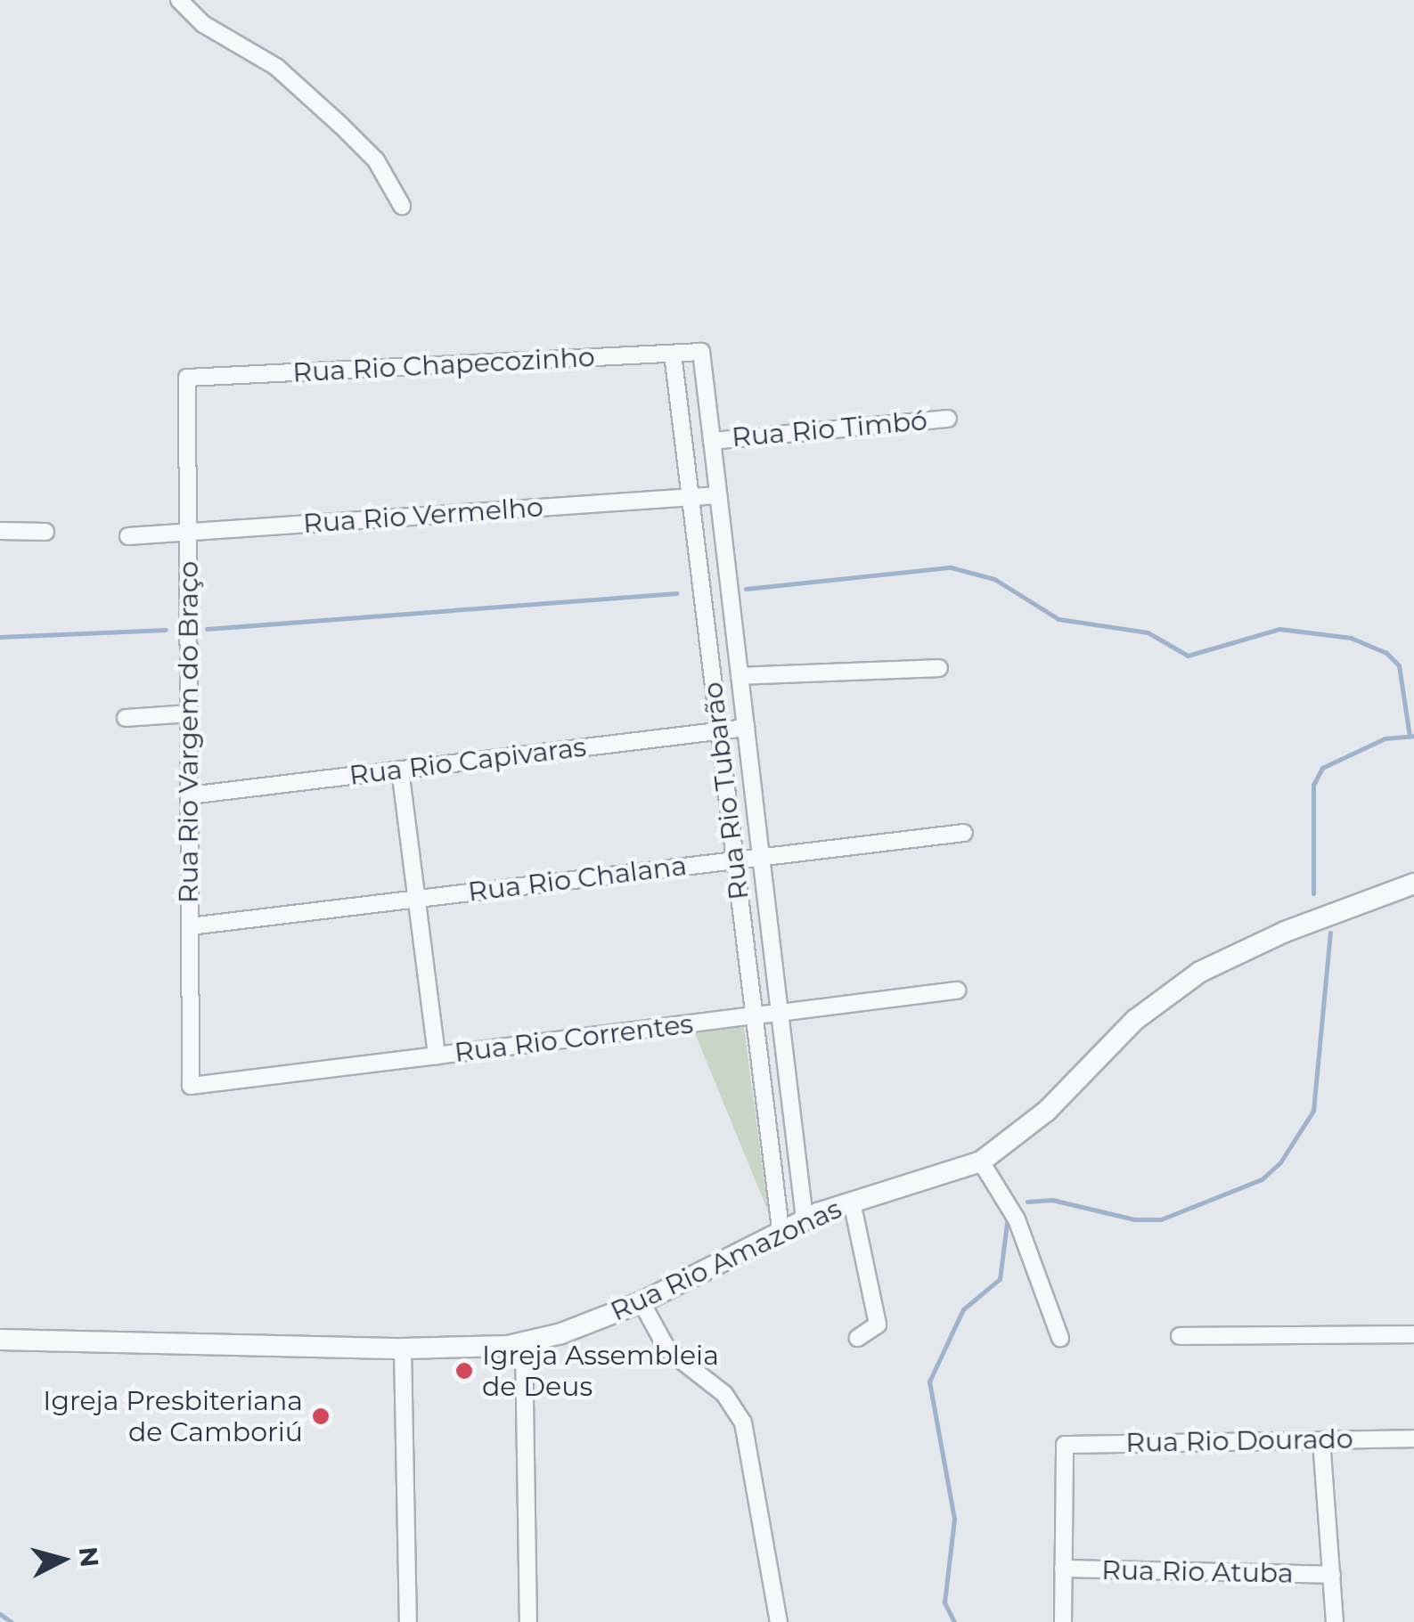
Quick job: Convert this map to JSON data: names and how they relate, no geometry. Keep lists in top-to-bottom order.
{
  "streets": {
    "street": [
      "Rua Rio Chapecozinho",
      "Rua Rio Timbó",
      "Rua Rio Vermelho",
      "Rua Rio Vargem do Braço",
      "Rua Rio Capivaras",
      "Rua Rio Tubarão",
      "Rua Rio Chalana",
      "Rua Rio Correntes",
      "Rua Rio Amazonas",
      "Rua Rio Dourado",
      "Rua Rio Atuba"
    ]
  },
  "crossings": [
    ["Rua Rio Chapecozinho", "Rua Rio Vargem do Braço"],
    ["Rua Rio Chapecozinho", "Rua Rio Tubarão"],
    ["Rua Rio Timbó", "Rua Rio Tubarão"],
    ["Rua Rio Vermelho", "Rua Rio Vargem do Braço"],
    ["Rua Rio Vermelho", "Rua Rio Tubarão"],
    ["Rua Rio Vargem do Braço", "Rua Rio Capivaras"],
    ["Rua Rio Vargem do Braço", "Rua Rio Chalana"],
    ["Rua Rio Vargem do Braço", "Rua Rio Correntes"],
    ["Rua Rio Capivaras", "Rua Rio Tubarão"],
    ["Rua Rio Tubarão", "Rua Rio Chalana"],
    ["Rua Rio Tubarão", "Rua Rio Correntes"],
    ["Rua Rio Tubarão", "Rua Rio Amazonas"],
    ["Rua Rio Dourado", "Rua Rio Atuba"]
  ],
  "places": ["Igreja Assembleia de Deus", "Igreja Presbiteriana de Camboriú"],
  "north": "right"
}
